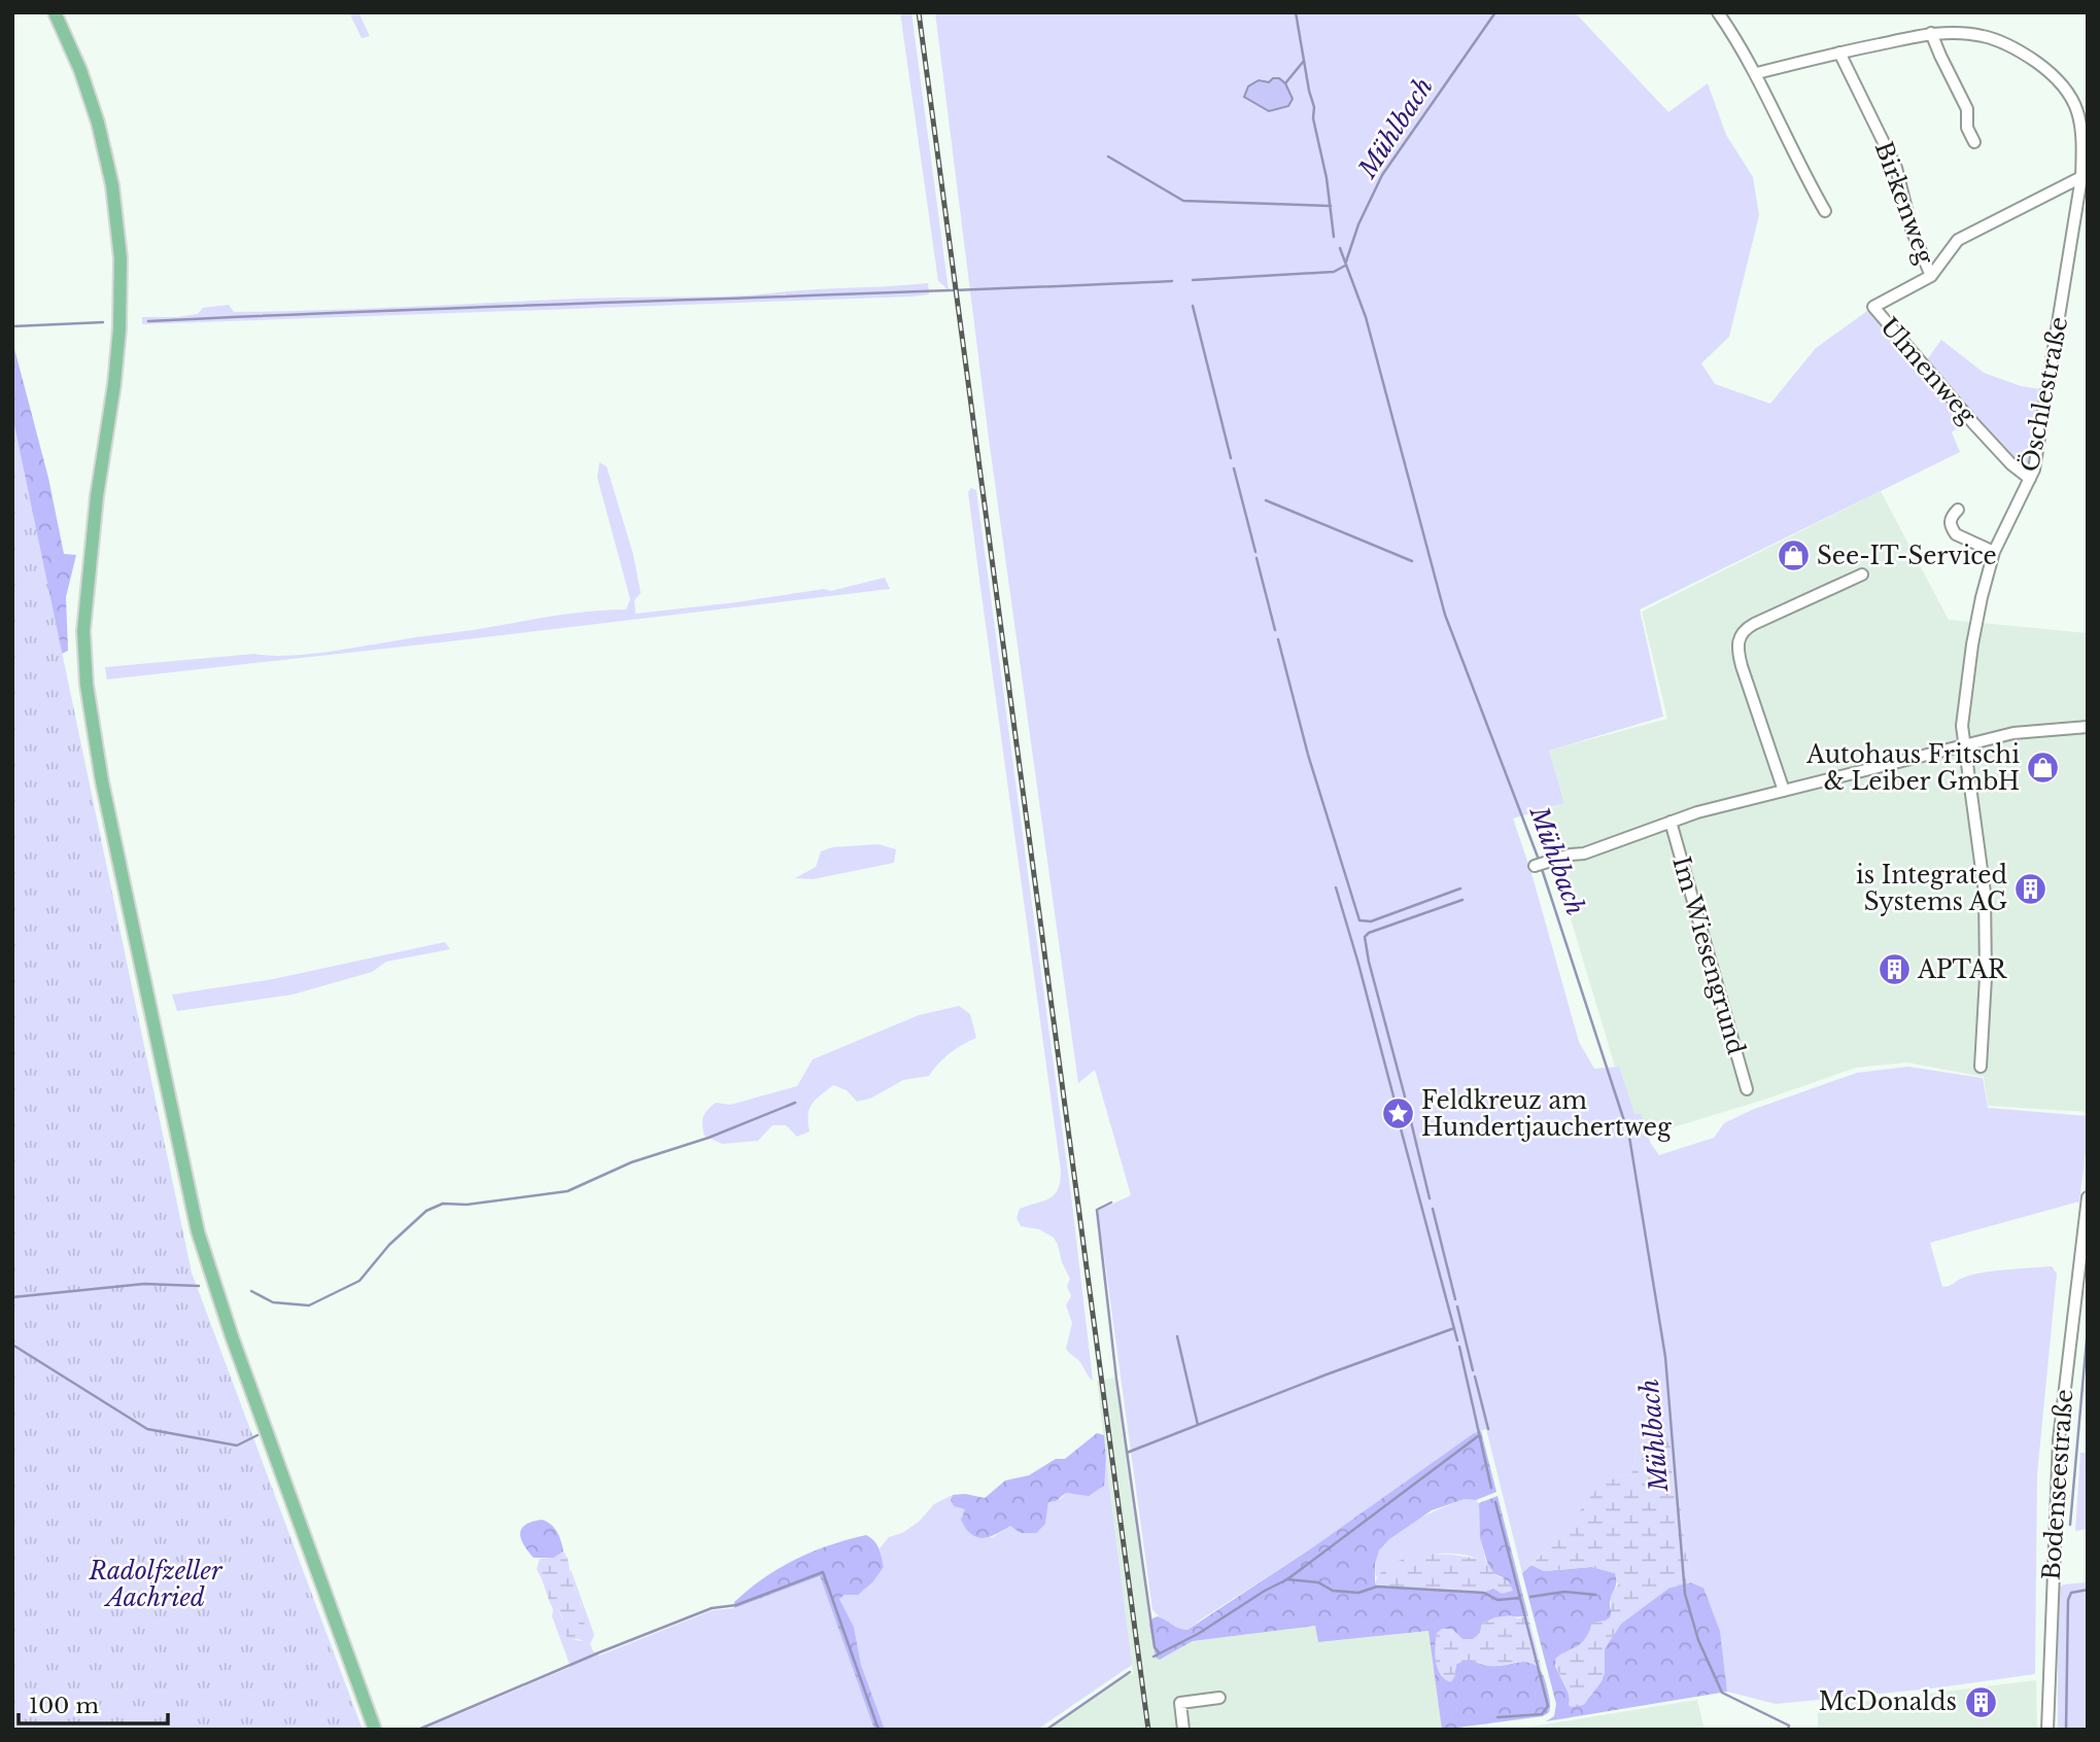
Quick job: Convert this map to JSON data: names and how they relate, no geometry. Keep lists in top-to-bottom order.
{
  "streets": {
    "street": [
      "Birkenweg",
      "Ulmenweg",
      "Öschlestraße",
      "Im Wiesengrund",
      "Bodenseestraße"
    ]
  },
  "crossings": [
    ["Birkenweg", "Ulmenweg"],
    ["Birkenweg", "Öschlestraße"],
    ["Ulmenweg", "Öschlestraße"]
  ],
  "water": ["Mühlbach"],
  "parks": ["Radolfzeller Aachried"],
  "places": {
    "shop": ["See-IT-Service", "Autohaus Fritschi & Leiber GmbH"],
    "building": ["is Integrated Systems AG", "APTAR", "McDonalds"],
    "place": ["Feldkreuz am Hundertjauchertweg"]
  },
  "scale_bar": "100 m"
}
